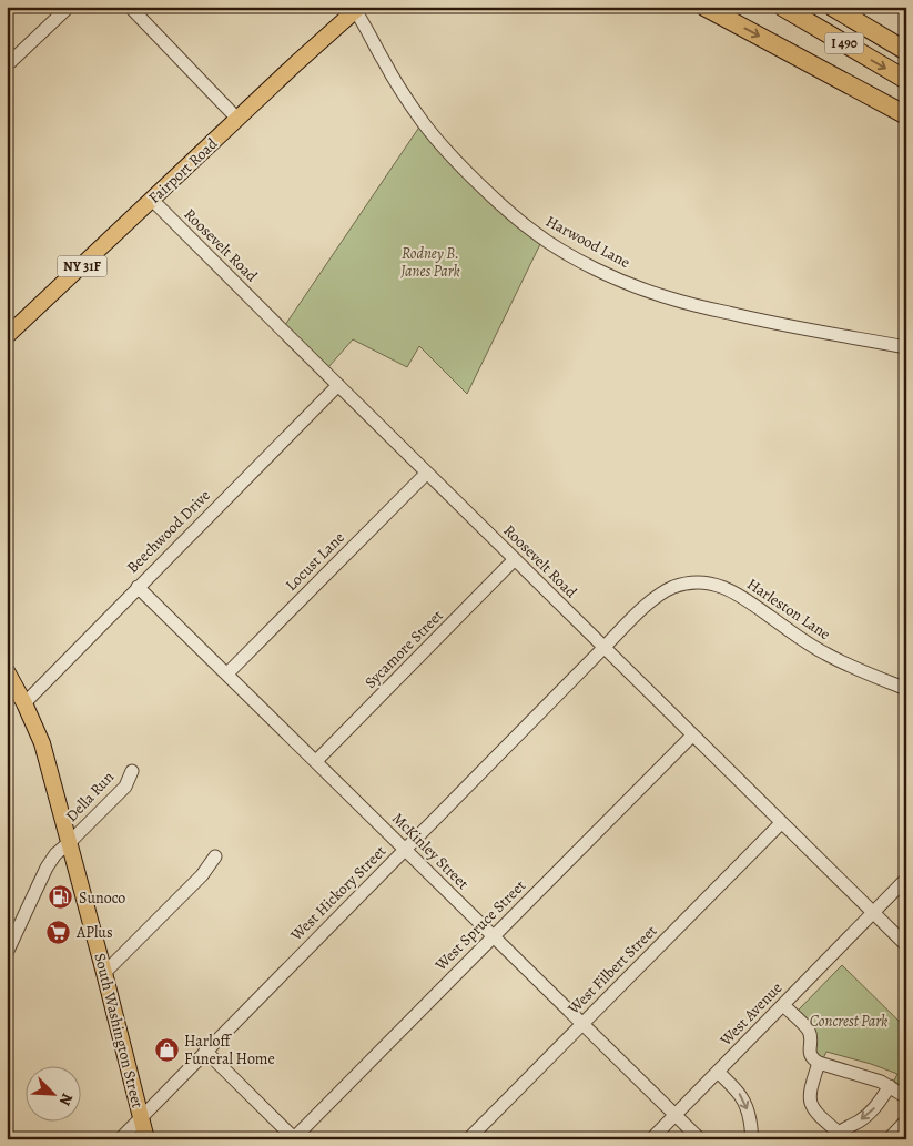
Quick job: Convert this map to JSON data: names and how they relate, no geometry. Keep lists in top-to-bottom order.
{
  "streets": {
    "highway": ["I 490"],
    "main road": ["Fairport Road", "NY 31F", "South Washington Street"],
    "street": [
      "Harwood Lane",
      "Roosevelt Road",
      "Beechwood Drive",
      "Locust Lane",
      "Harleston Lane",
      "Sycamore Street",
      "Della Run",
      "McKinley Street",
      "West Hickory Street",
      "West Spruce Street",
      "West Filbert Street",
      "West Avenue"
    ]
  },
  "crossings": [
    ["Fairport Road", "Harwood Lane"],
    ["Fairport Road", "Roosevelt Road"],
    ["Roosevelt Road", "Beechwood Drive"],
    ["Roosevelt Road", "Locust Lane"],
    ["Roosevelt Road", "Harleston Lane"],
    ["Roosevelt Road", "Sycamore Street"],
    ["Roosevelt Road", "West Hickory Street"],
    ["Roosevelt Road", "West Spruce Street"],
    ["Roosevelt Road", "West Filbert Street"],
    ["Roosevelt Road", "West Avenue"],
    ["Beechwood Drive", "McKinley Street"],
    ["Beechwood Drive", "South Washington Street"],
    ["Locust Lane", "McKinley Street"],
    ["Harleston Lane", "West Hickory Street"],
    ["Sycamore Street", "McKinley Street"],
    ["Della Run", "South Washington Street"],
    ["McKinley Street", "West Hickory Street"],
    ["McKinley Street", "West Spruce Street"],
    ["McKinley Street", "West Filbert Street"],
    ["McKinley Street", "West Avenue"],
    ["West Hickory Street", "South Washington Street"]
  ],
  "parks": ["Rodney B. Janes Park", "Concrest Park"],
  "places": {
    "fuel station": ["Sunoco"],
    "supermarket": ["APlus"],
    "shop": ["Harloff Funeral Home"]
  },
  "north": "bottom right"
}
